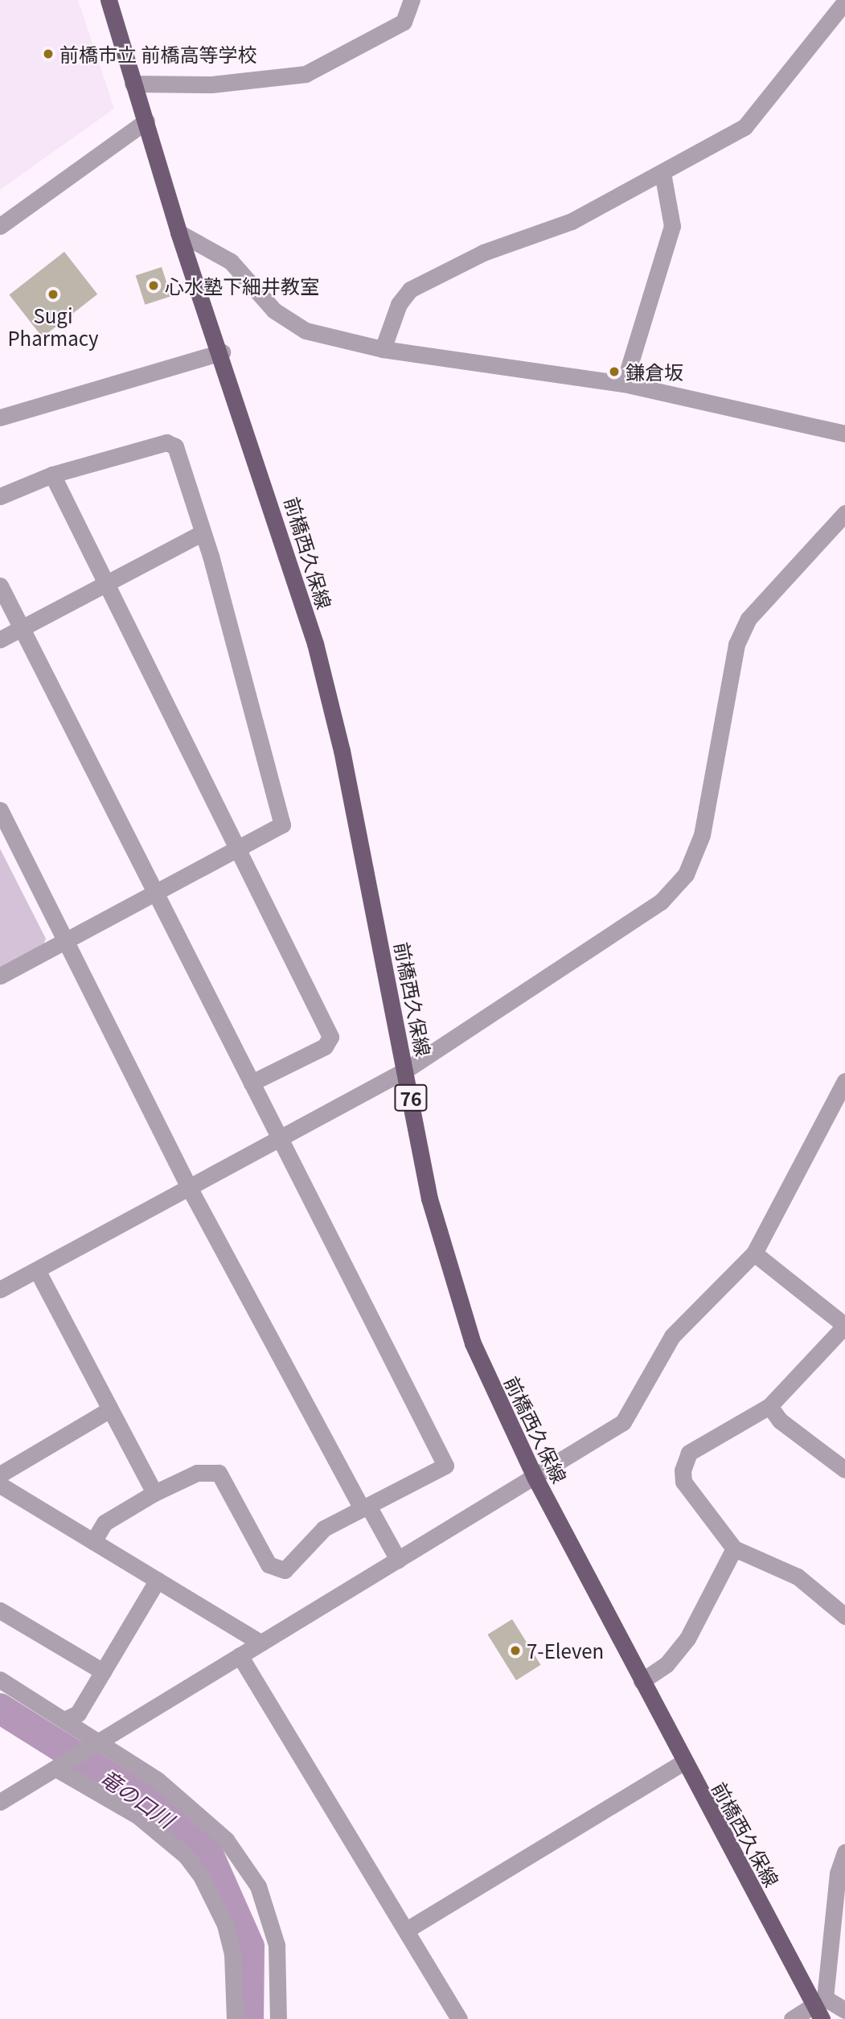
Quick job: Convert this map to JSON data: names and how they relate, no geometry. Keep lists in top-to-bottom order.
{
  "streets": {
    "main road": ["前橋西久保線", "76"]
  },
  "water": ["竜の口川"],
  "places": [
    "前橋市立 前橋高等学校",
    "心水塾下細井教室",
    "Sugi Pharmacy",
    "鎌倉坂",
    "7-Eleven"
  ]
}
